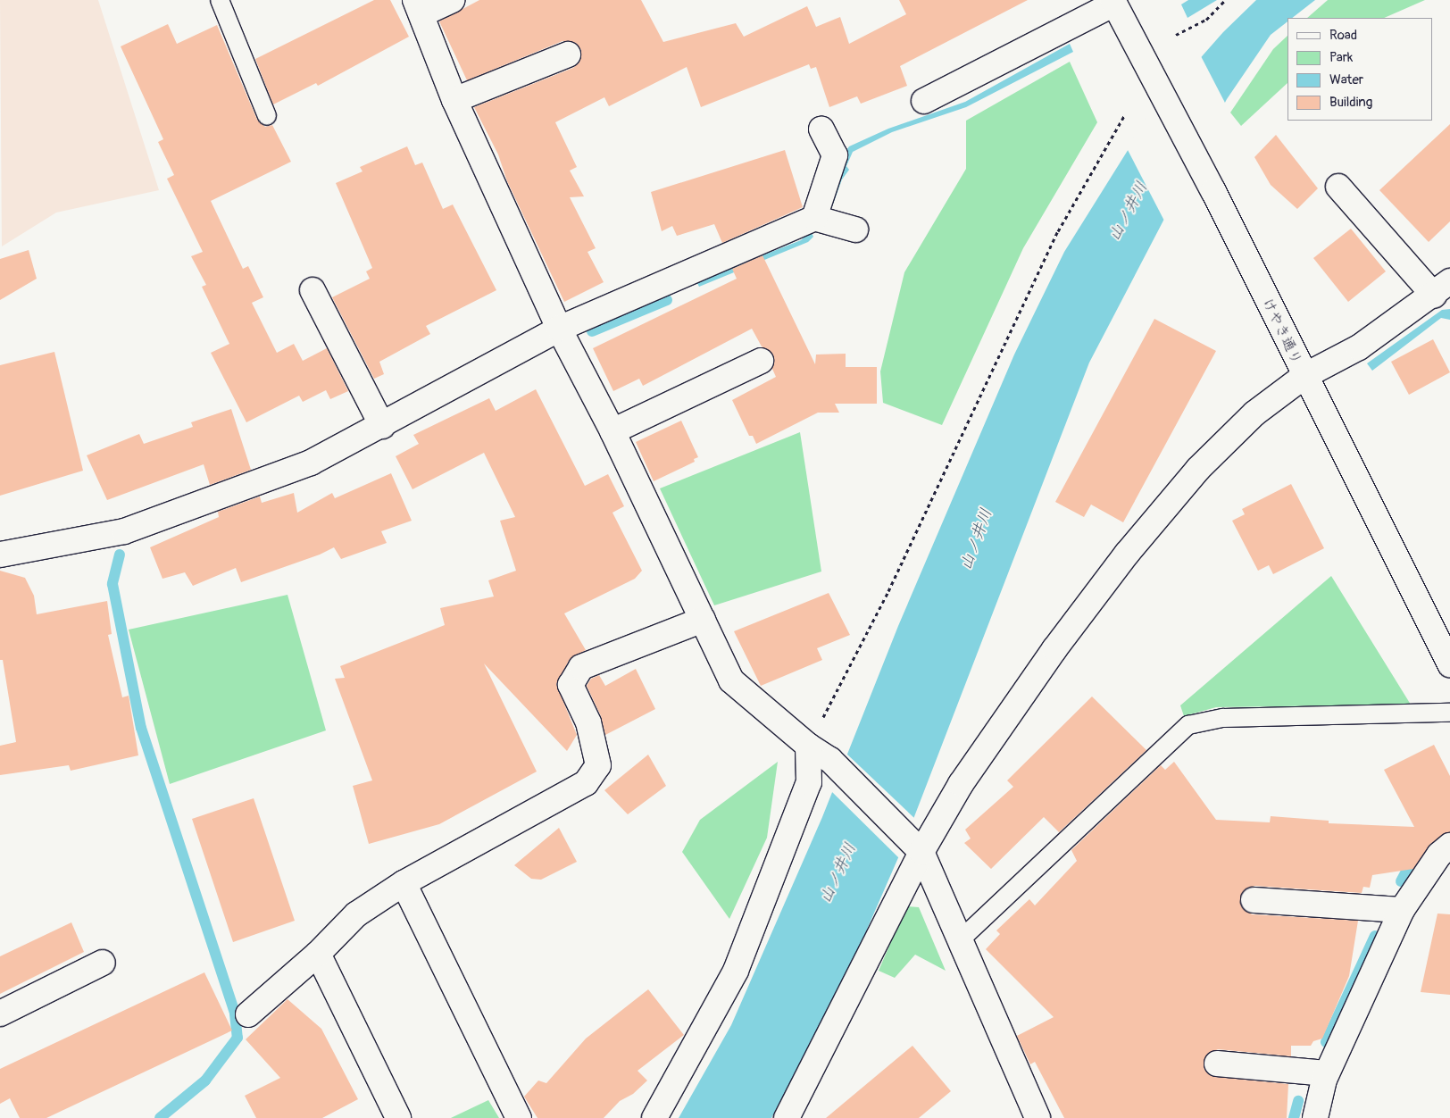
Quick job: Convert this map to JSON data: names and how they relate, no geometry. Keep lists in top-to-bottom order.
{
  "streets": {
    "street": ["けやき通り"]
  },
  "water": ["山ノ井川"],
  "legend": [
    "Road",
    "Park",
    "Water",
    "Building"
  ]
}
